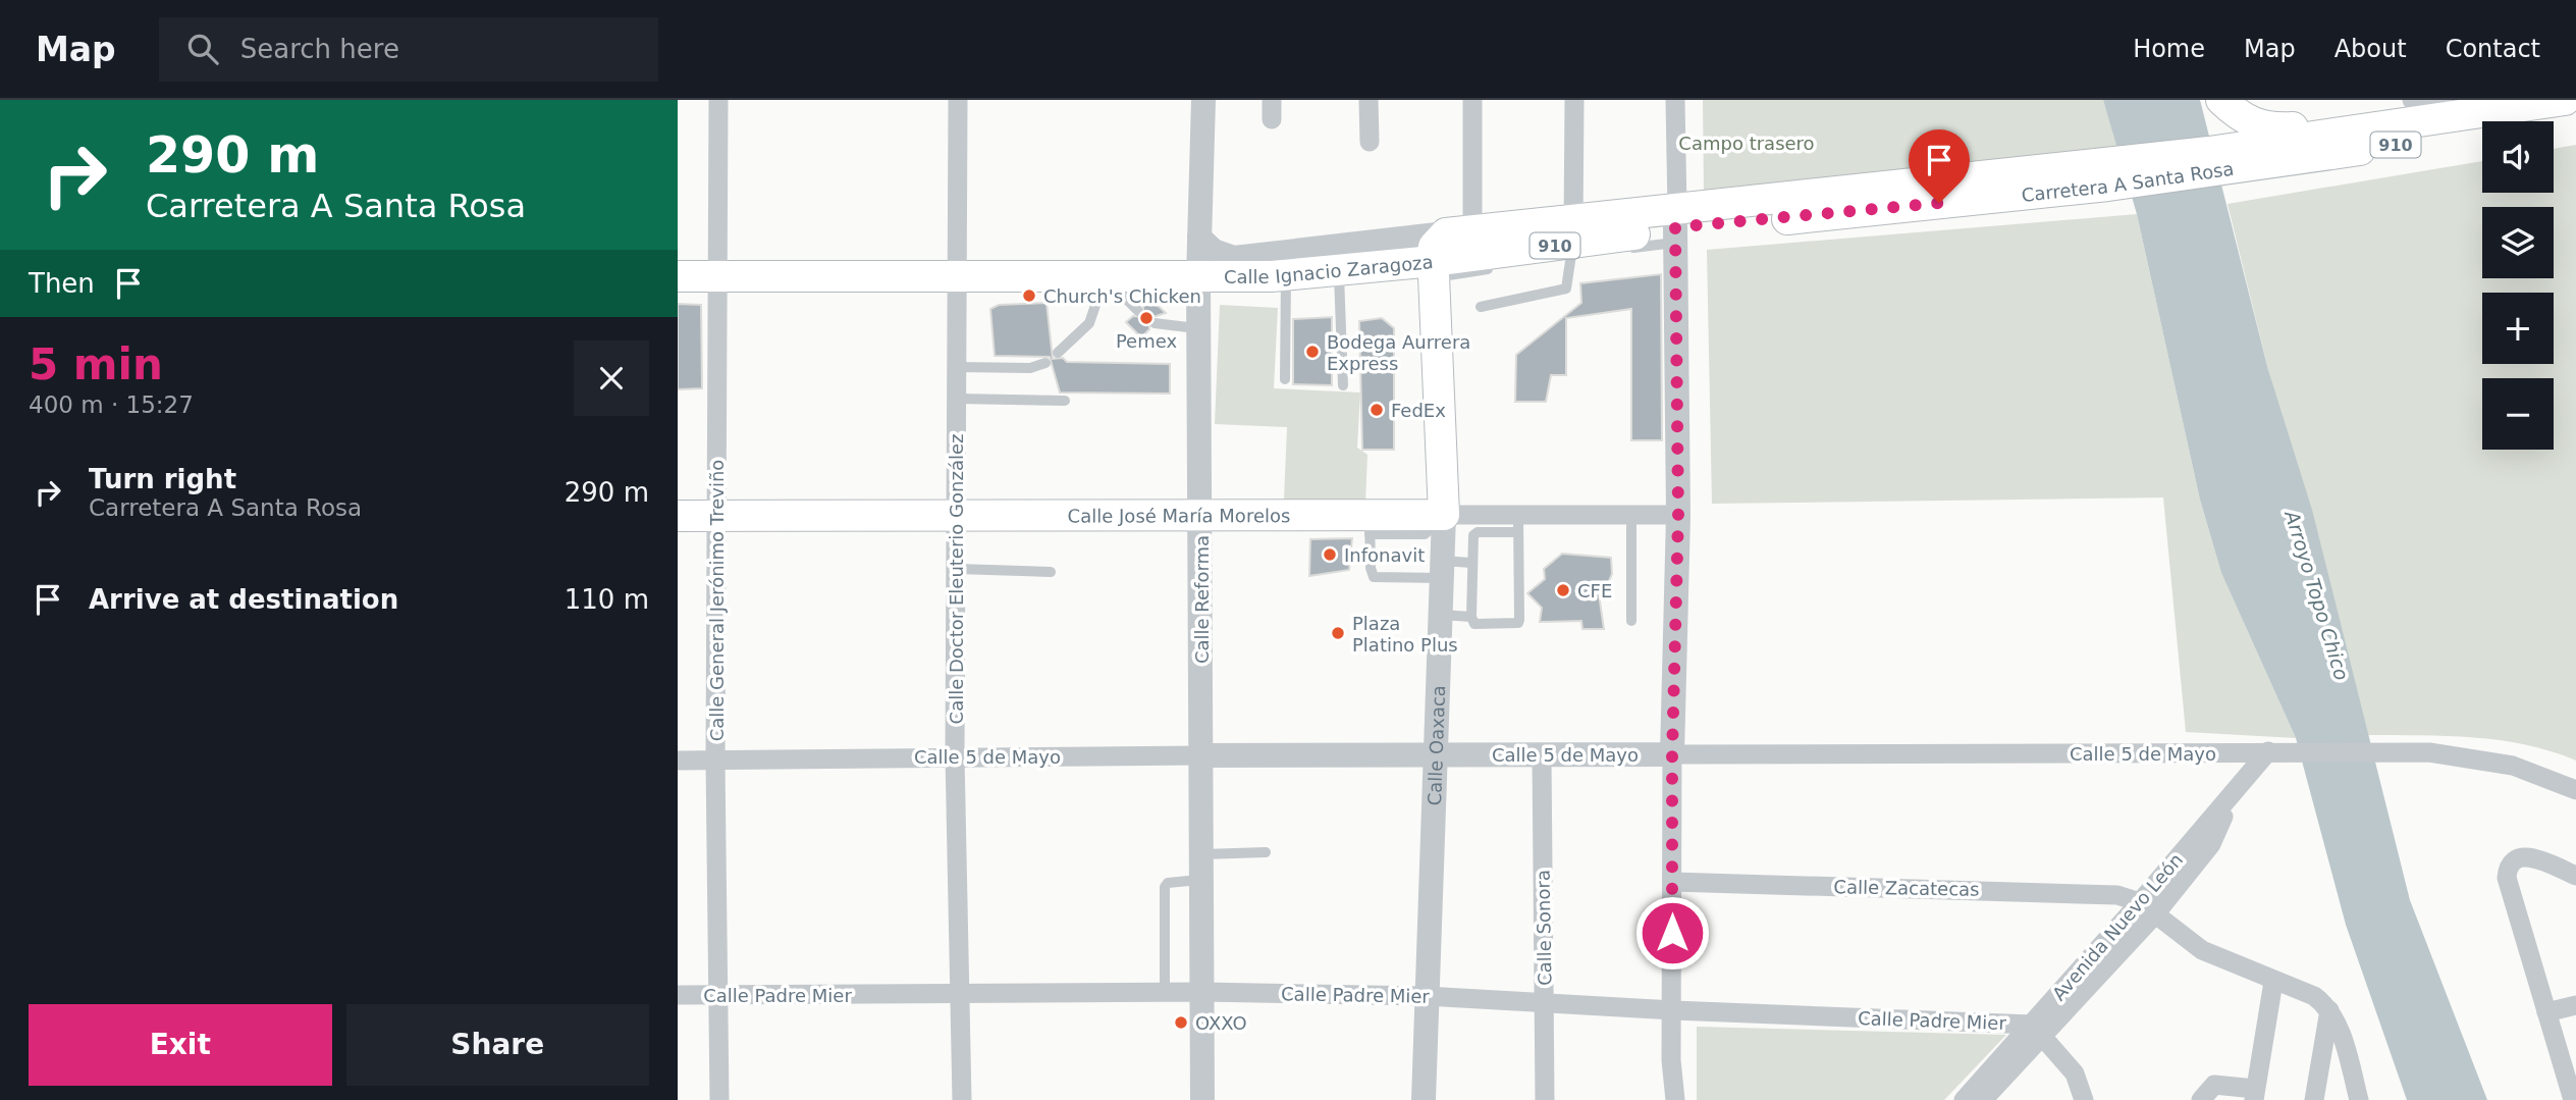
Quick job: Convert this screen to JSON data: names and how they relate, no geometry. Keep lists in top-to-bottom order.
{
  "streets": {
    "main road": [
      "910",
      "Carretera A Santa Rosa",
      "Calle Ignacio Zaragoza",
      "Calle José María Morelos",
      "Calle Oaxaca"
    ],
    "street": [
      "Calle Doctor Eleuterio González",
      "Calle Reforma",
      "Calle General Jerónimo Treviño",
      "Calle 5 de Mayo",
      "Calle Zacatecas",
      "Avenida Nuevo León",
      "Calle Sonora",
      "Calle Padre Mier"
    ]
  },
  "crossings": [
    ["910", "Carretera A Santa Rosa"],
    ["910", "Calle Ignacio Zaragoza"],
    ["Calle Ignacio Zaragoza", "Calle Doctor Eleuterio González"],
    ["Calle Ignacio Zaragoza", "Calle Reforma"],
    ["Calle Ignacio Zaragoza", "Calle General Jerónimo Treviño"],
    ["Calle Ignacio Zaragoza", "Calle Oaxaca"],
    ["Calle José María Morelos", "Calle Doctor Eleuterio González"],
    ["Calle José María Morelos", "Calle Reforma"],
    ["Calle José María Morelos", "Calle General Jerónimo Treviño"],
    ["Calle José María Morelos", "Calle Oaxaca"],
    ["Calle Doctor Eleuterio González", "Calle 5 de Mayo"],
    ["Calle Doctor Eleuterio González", "Calle Padre Mier"],
    ["Calle Reforma", "Calle 5 de Mayo"],
    ["Calle Reforma", "Calle Padre Mier"],
    ["Calle General Jerónimo Treviño", "Calle 5 de Mayo"],
    ["Calle General Jerónimo Treviño", "Calle Padre Mier"],
    ["Calle Oaxaca", "Calle 5 de Mayo"],
    ["Calle Oaxaca", "Calle Padre Mier"],
    ["Calle 5 de Mayo", "Avenida Nuevo León"],
    ["Calle 5 de Mayo", "Calle Sonora"],
    ["Calle Zacatecas", "Avenida Nuevo León"],
    ["Avenida Nuevo León", "Calle Padre Mier"],
    ["Calle Sonora", "Calle Padre Mier"]
  ],
  "water": ["Arroyo Topo Chico"],
  "parks": ["Campo trasero"],
  "places": [
    "Church's Chicken",
    "Pemex",
    "Bodega Aurrera Express",
    "FedEx",
    "Infonavit",
    "CFE",
    "Plaza Platino Plus",
    "OXXO"
  ],
  "page": {
    "header": "Map",
    "search": "Search here",
    "nav": [
      "Home",
      "Map",
      "About",
      "Contact"
    ],
    "turn": ["290 m", "Carretera A Santa Rosa"],
    "map_buttons": ["+", "−"],
    "then": "Then",
    "heading": ["5 min", "400 m · 15:27"],
    "list": [
      {
        "name": "Turn right",
        "note": "Carretera A Santa Rosa",
        "value": "290 m"
      },
      {
        "name": "Arrive at destination",
        "value": "110 m"
      }
    ],
    "buttons": ["Exit", "Share"]
  }
}
